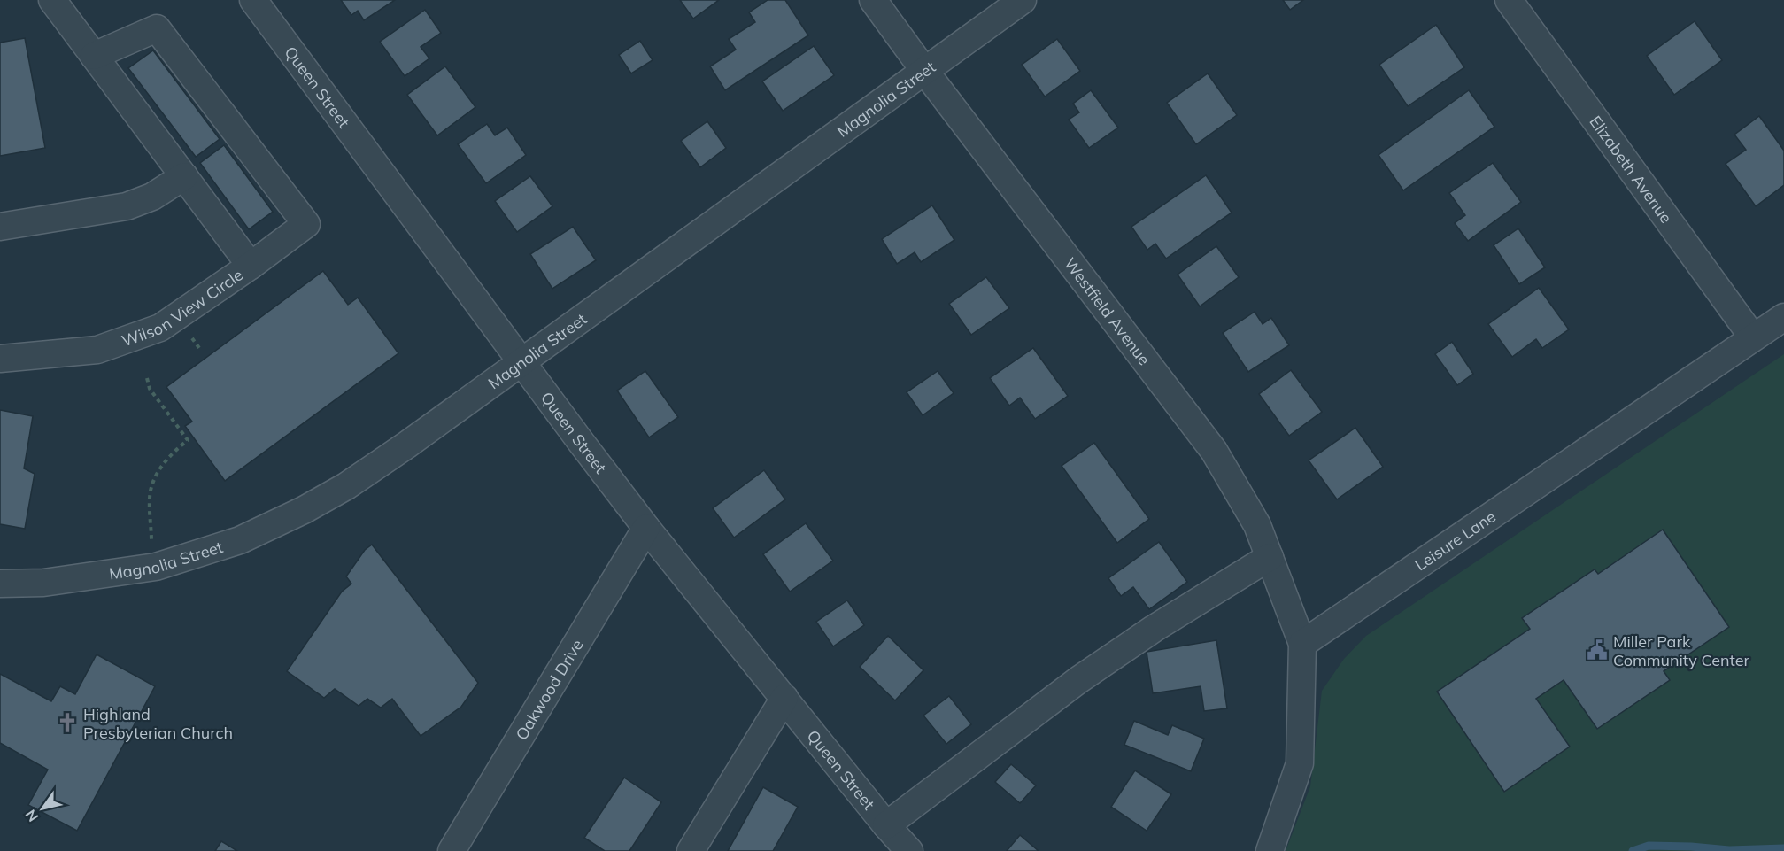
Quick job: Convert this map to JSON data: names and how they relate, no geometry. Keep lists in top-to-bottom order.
{
  "streets": {
    "street": [
      "Queen Street",
      "Magnolia Street",
      "Elizabeth Avenue",
      "Wilson View Circle",
      "Westfield Avenue",
      "Leisure Lane",
      "Oakwood Drive"
    ]
  },
  "crossings": [
    ["Queen Street", "Magnolia Street"],
    ["Queen Street", "Oakwood Drive"],
    ["Magnolia Street", "Westfield Avenue"],
    ["Elizabeth Avenue", "Leisure Lane"],
    ["Westfield Avenue", "Leisure Lane"]
  ],
  "places": {
    "public building": ["Miller Park Community Center"],
    "church": ["Highland Presbyterian Church"]
  },
  "north": "bottom left"
}
